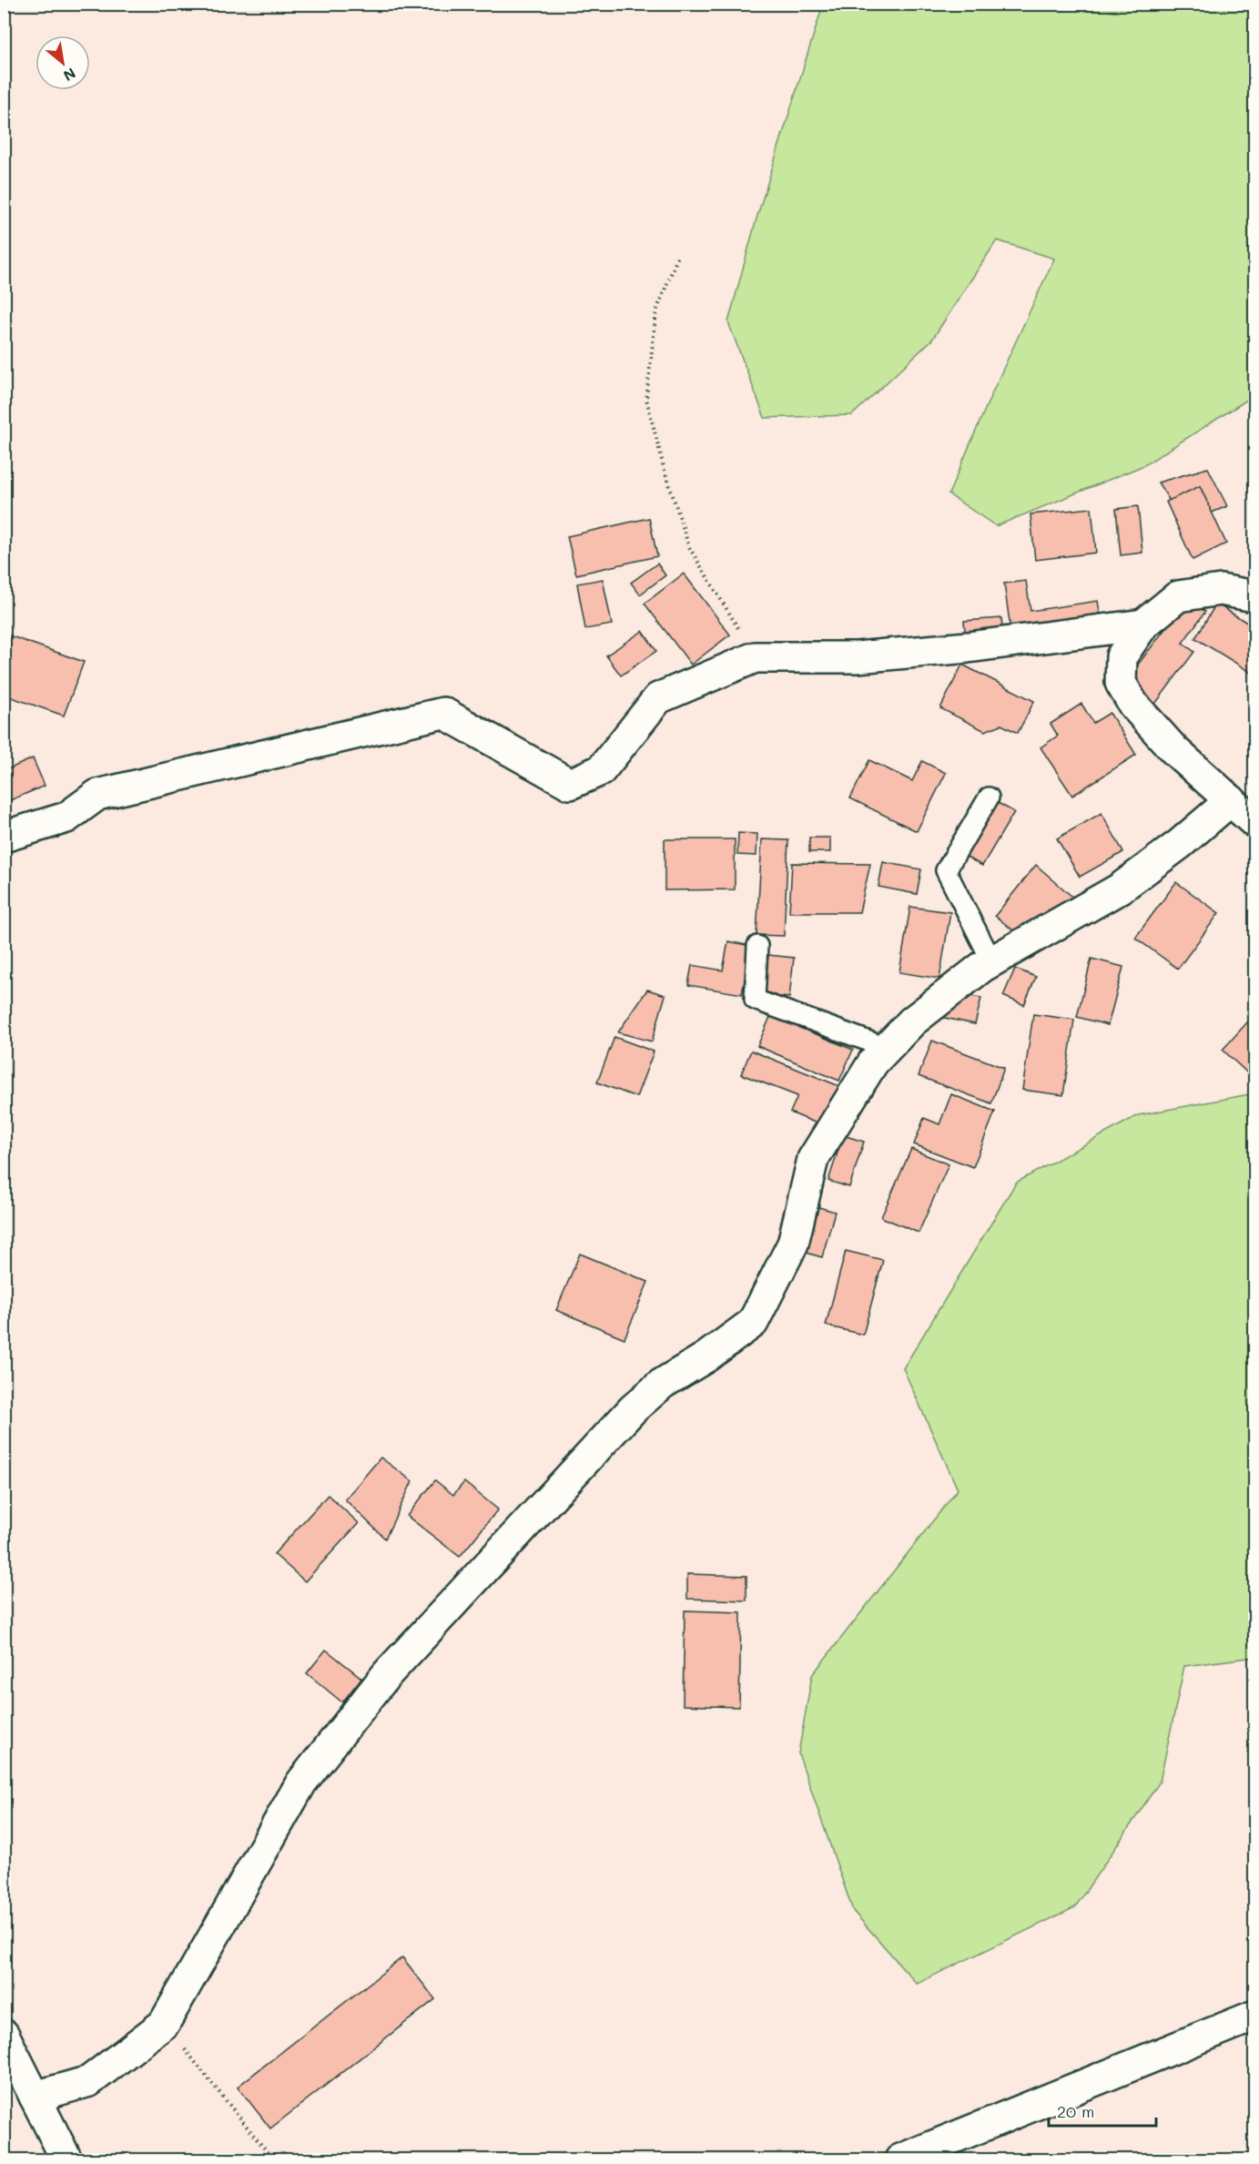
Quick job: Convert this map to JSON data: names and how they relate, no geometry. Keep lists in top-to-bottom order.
{
  "scale_bar": "20 m",
  "north": "bottom right"
}
